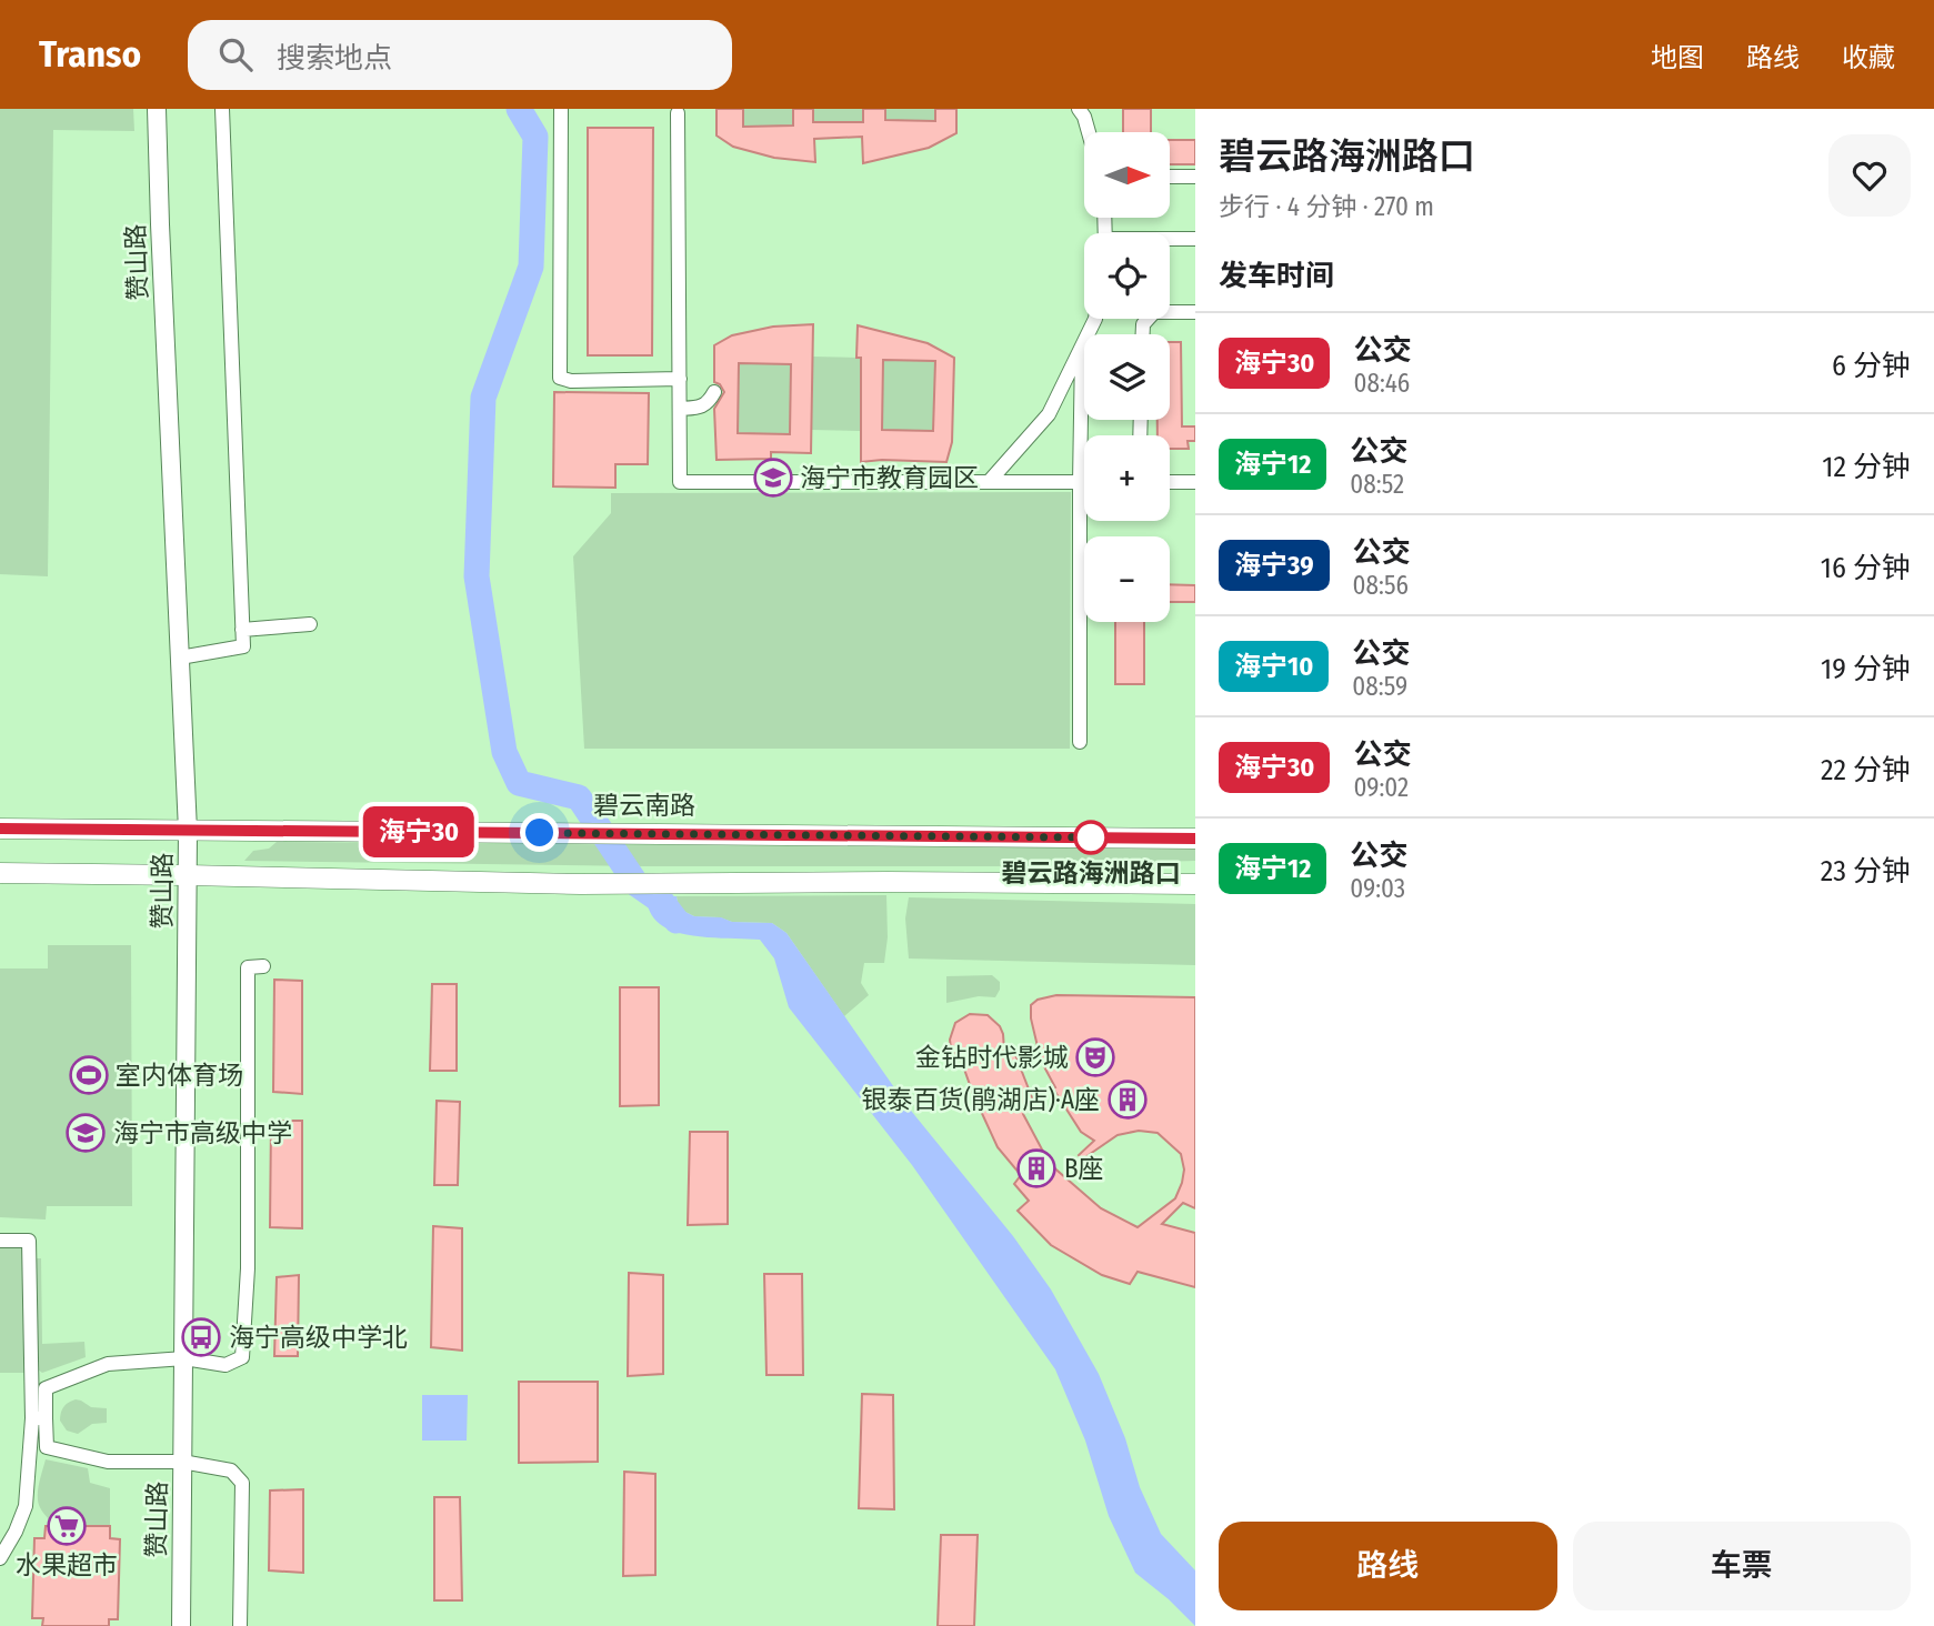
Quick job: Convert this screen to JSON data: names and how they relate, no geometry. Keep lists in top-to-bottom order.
{
  "streets": {
    "main road": ["碧云南路"],
    "street": ["赞山路"]
  },
  "crossings": [
    ["赞山路", "碧云南路"]
  ],
  "places": {
    "school or university": ["海宁市教育园区", "海宁市高级中学"],
    "other": ["碧云路海洲路口"],
    "theatre": ["金钻时代影城"],
    "sports": ["室内体育场"],
    "building": ["银泰百货(鹃湖店)·A座", "B座"],
    "bus stop": ["海宁高级中学北"],
    "supermarket": ["水果超市"]
  },
  "lines": ["bus line 海宁30"],
  "north": "right",
  "page": {
    "header": "Transo",
    "search": "搜索地点",
    "nav": ["地图", "路线", "收藏"],
    "on_map": "海宁30",
    "heading": [
      ["碧云路海洲路口", "步行 · 4 分钟 · 270 m"],
      "发车时间"
    ],
    "map_buttons": ["+", "−"],
    "list": [
      {
        "mark": "海宁30",
        "name": "公交",
        "note": "08:46",
        "value": "6 分钟"
      },
      {
        "mark": "海宁12",
        "name": "公交",
        "note": "08:52",
        "value": "12 分钟"
      },
      {
        "mark": "海宁39",
        "name": "公交",
        "note": "08:56",
        "value": "16 分钟"
      },
      {
        "mark": "海宁10",
        "name": "公交",
        "note": "08:59",
        "value": "19 分钟"
      },
      {
        "mark": "海宁30",
        "name": "公交",
        "note": "09:02",
        "value": "22 分钟"
      },
      {
        "mark": "海宁12",
        "name": "公交",
        "note": "09:03",
        "value": "23 分钟"
      }
    ],
    "buttons": ["路线", "车票"]
  }
}
